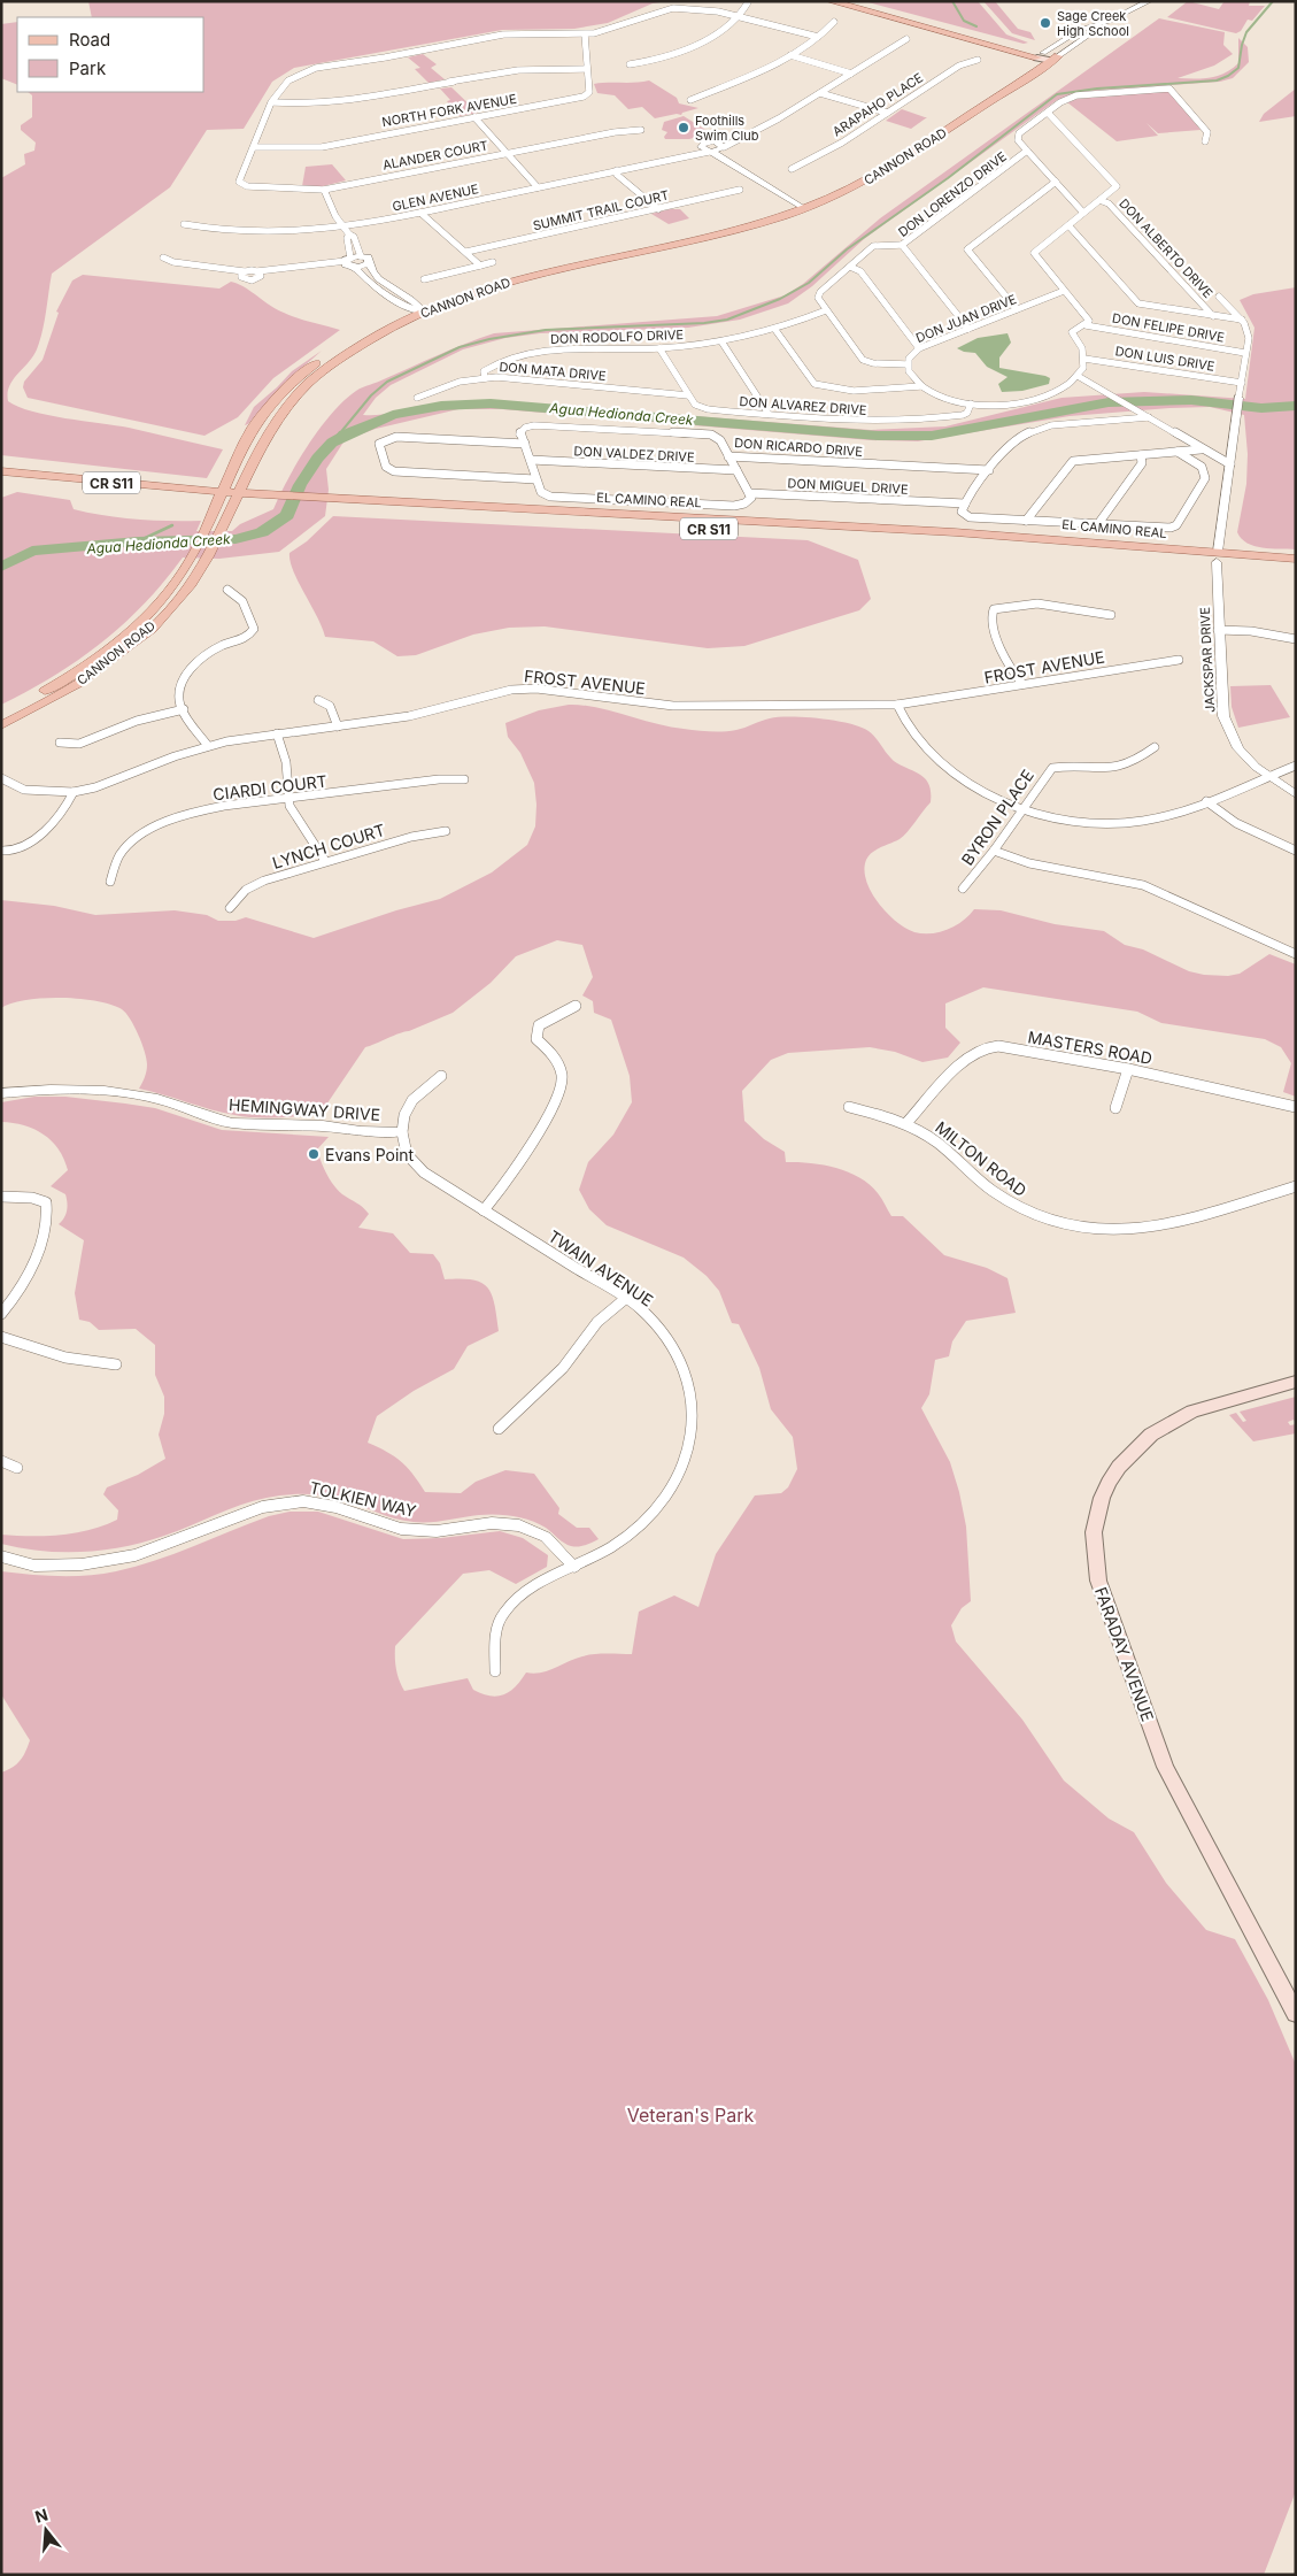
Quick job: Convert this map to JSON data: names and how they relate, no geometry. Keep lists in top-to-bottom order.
{
  "streets": {
    "main road": [
      "CANNON ROAD",
      "CR S11",
      "EL CAMINO REAL",
      "FARADAY AVENUE"
    ],
    "street": [
      "ARAPAHO PLACE",
      "NORTH FORK AVENUE",
      "ALANDER COURT",
      "DON LORENZO DRIVE",
      "GLEN AVENUE",
      "SUMMIT TRAIL COURT",
      "DON ALBERTO DRIVE",
      "DON JUAN DRIVE",
      "DON FELIPE DRIVE",
      "DON RODOLFO DRIVE",
      "DON LUIS DRIVE",
      "DON MATA DRIVE",
      "DON ALVAREZ DRIVE",
      "DON RICARDO DRIVE",
      "DON VALDEZ DRIVE",
      "DON MIGUEL DRIVE",
      "JACKSPAR DRIVE",
      "FROST AVENUE",
      "CIARDI COURT",
      "BYRON PLACE",
      "LYNCH COURT",
      "MASTERS ROAD",
      "HEMINGWAY DRIVE",
      "MILTON ROAD",
      "TWAIN AVENUE",
      "TOLKIEN WAY"
    ]
  },
  "crossings": [
    ["NORTH FORK AVENUE", "ALANDER COURT"],
    ["CANNON ROAD", "EL CAMINO REAL"],
    ["DON LORENZO DRIVE", "DON JUAN DRIVE"],
    ["DON RODOLFO DRIVE", "DON MATA DRIVE"],
    ["DON RODOLFO DRIVE", "DON ALVAREZ DRIVE"],
    ["DON MATA DRIVE", "DON ALVAREZ DRIVE"],
    ["EL CAMINO REAL", "JACKSPAR DRIVE"],
    ["MASTERS ROAD", "MILTON ROAD"],
    ["HEMINGWAY DRIVE", "TWAIN AVENUE"],
    ["TWAIN AVENUE", "TOLKIEN WAY"]
  ],
  "water": ["Agua Hedionda Creek"],
  "parks": ["Veteran's Park"],
  "places": ["Sage Creek High School", "Foothills Swim Club", "Evans Point"],
  "legend": ["Road", "Park"],
  "north": "top"
}
